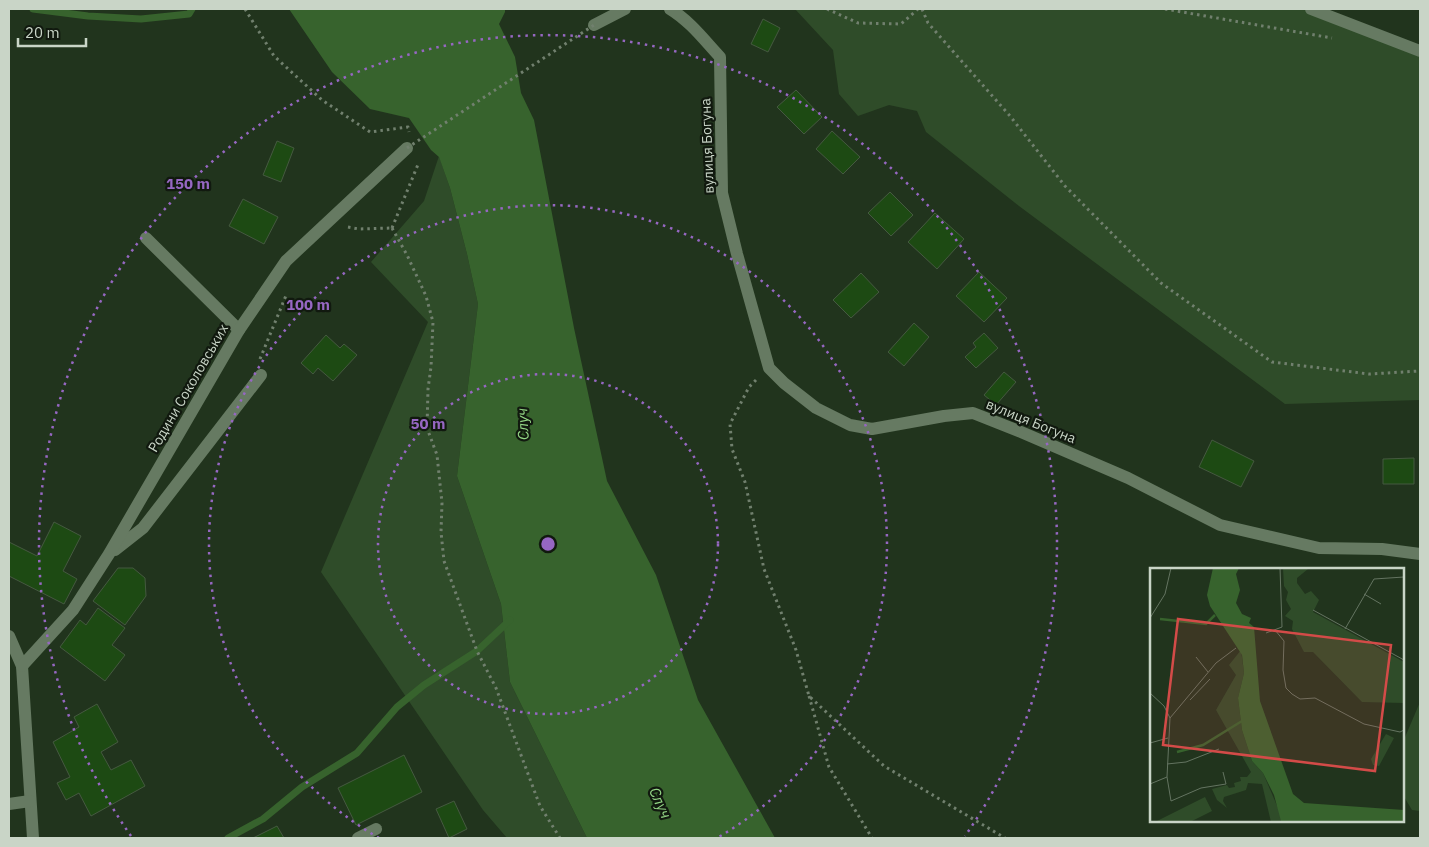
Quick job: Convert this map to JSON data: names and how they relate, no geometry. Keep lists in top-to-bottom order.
{
  "streets": {
    "street": ["вулиця Богуна", "Родини Соколовських"]
  },
  "water": ["Случ"],
  "scale_bar": "20 m",
  "rings": ["150 m", "100 m", "50 m"]
}
